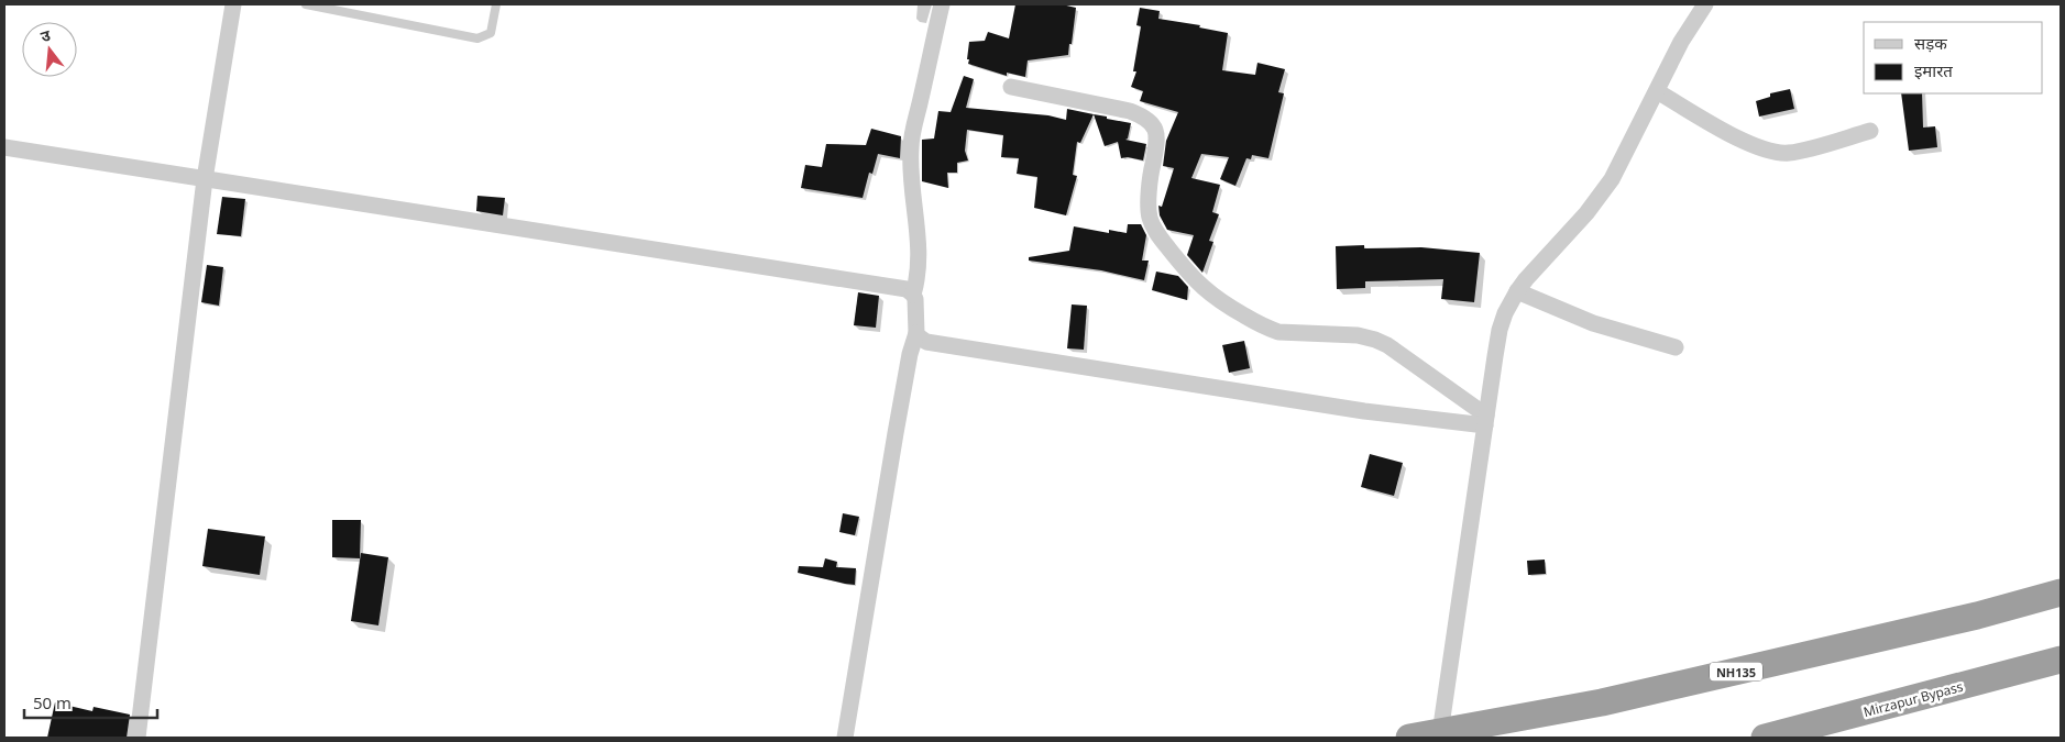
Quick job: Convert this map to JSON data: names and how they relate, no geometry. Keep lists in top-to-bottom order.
{
  "streets": {
    "highway": ["NH135", "Mirzapur Bypass"]
  },
  "legend": ["सड़क", "इमारत"],
  "scale_bar": "50 m",
  "north": "top"
}
